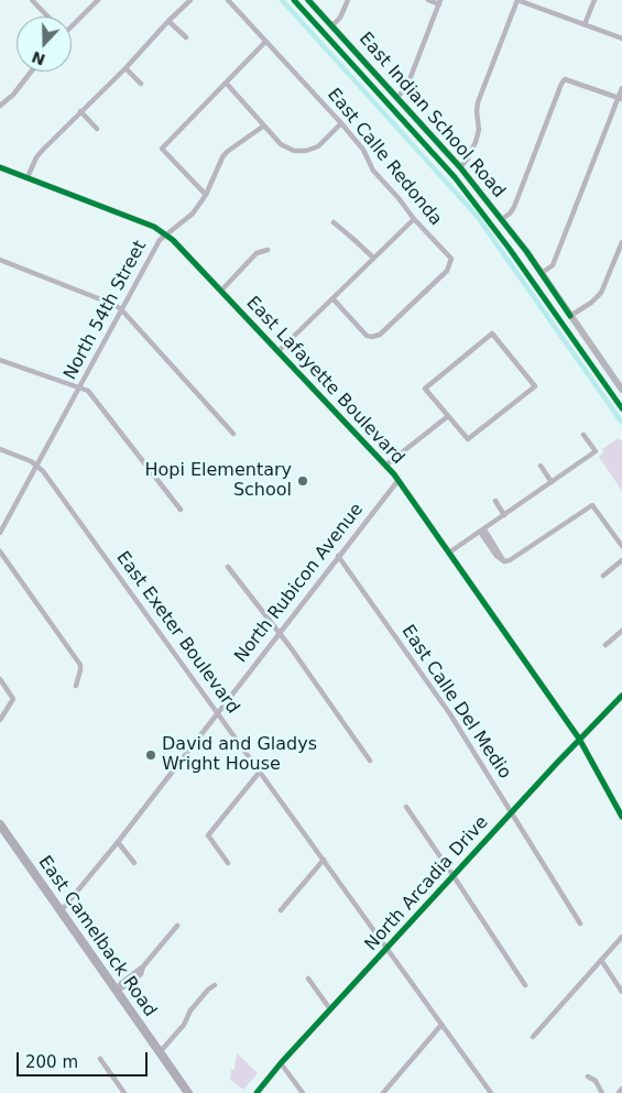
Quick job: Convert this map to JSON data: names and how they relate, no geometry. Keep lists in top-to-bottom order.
{
  "streets": {
    "main road": ["East Indian School Road", "East Camelback Road"],
    "street": [
      "East Calle Redonda",
      "North 54th Street",
      "East Lafayette Boulevard",
      "North Rubicon Avenue",
      "East Exeter Boulevard",
      "East Calle Del Medio",
      "North Arcadia Drive"
    ]
  },
  "crossings": [
    ["North 54th Street", "East Lafayette Boulevard"],
    ["North 54th Street", "East Exeter Boulevard"],
    ["East Lafayette Boulevard", "North Rubicon Avenue"],
    ["East Lafayette Boulevard", "North Arcadia Drive"],
    ["North Rubicon Avenue", "East Exeter Boulevard"],
    ["North Rubicon Avenue", "East Calle Del Medio"],
    ["North Rubicon Avenue", "East Camelback Road"],
    ["East Exeter Boulevard", "North Arcadia Drive"],
    ["East Calle Del Medio", "North Arcadia Drive"]
  ],
  "places": ["Hopi Elementary School", "David and Gladys Wright House"],
  "scale_bar": "200 m",
  "north": "bottom"
}
